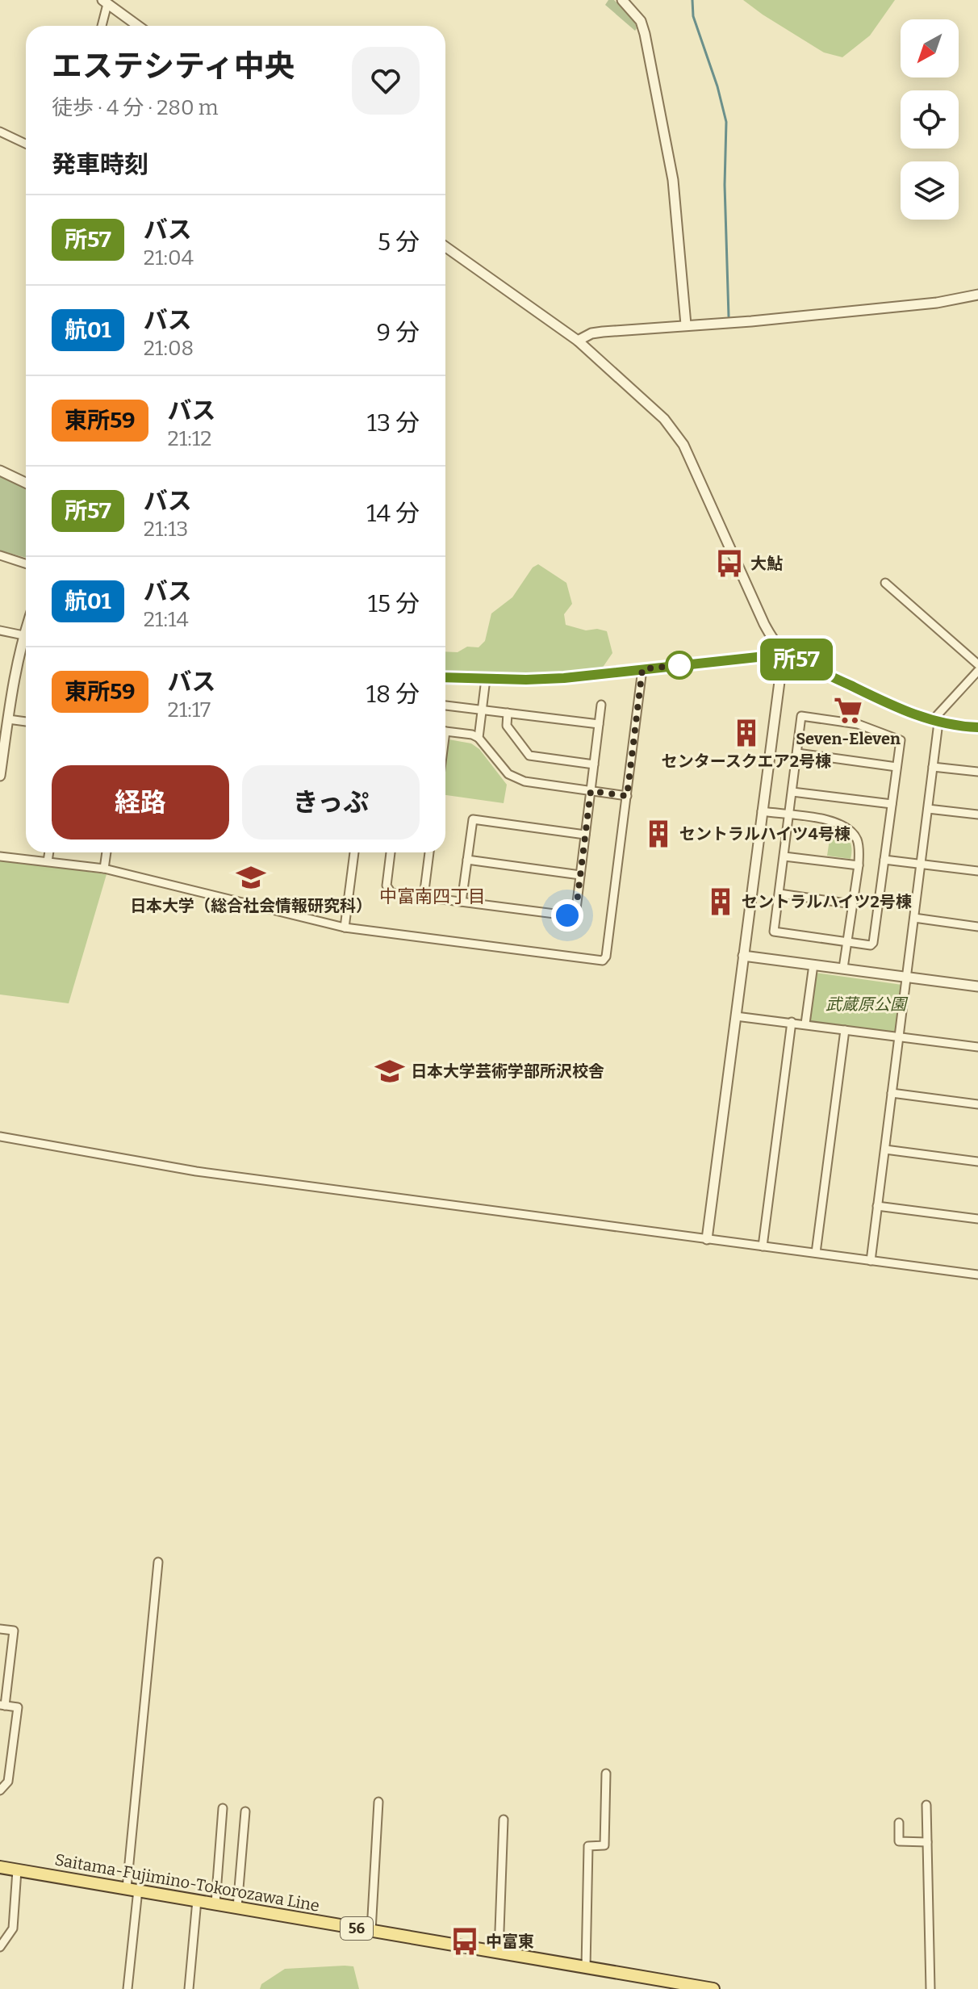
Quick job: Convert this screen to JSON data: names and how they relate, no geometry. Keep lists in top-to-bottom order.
{
  "streets": {
    "main road": ["Saitama-Fujimino-Tokorozawa Line", "56"]
  },
  "districts": ["中富南四丁目"],
  "parks": ["武蔵原公園"],
  "places": {
    "bus stop": ["大鮎", "中富東"],
    "supermarket": ["Seven-Eleven"],
    "building": ["センタースクエア2号棟", "セントラルハイツ4号棟", "セントラルハイツ2号棟"],
    "school or university": ["日本大学（総合社会情報研究科）", "日本大学芸術学部所沢校舎"]
  },
  "lines": ["bus line 所57"],
  "north": "bottom left",
  "page": {
    "on_map": "所57",
    "heading": [
      ["エステシティ中央", "徒歩 · 4 分 · 280 m"],
      "発車時刻"
    ],
    "list": [
      {
        "mark": "所57",
        "name": "バス",
        "note": "21:04",
        "value": "5 分"
      },
      {
        "mark": "航01",
        "name": "バス",
        "note": "21:08",
        "value": "9 分"
      },
      {
        "mark": "東所59",
        "name": "バス",
        "note": "21:12",
        "value": "13 分"
      },
      {
        "mark": "所57",
        "name": "バス",
        "note": "21:13",
        "value": "14 分"
      },
      {
        "mark": "航01",
        "name": "バス",
        "note": "21:14",
        "value": "15 分"
      },
      {
        "mark": "東所59",
        "name": "バス",
        "note": "21:17",
        "value": "18 分"
      }
    ],
    "buttons": ["経路", "きっぷ"]
  }
}
